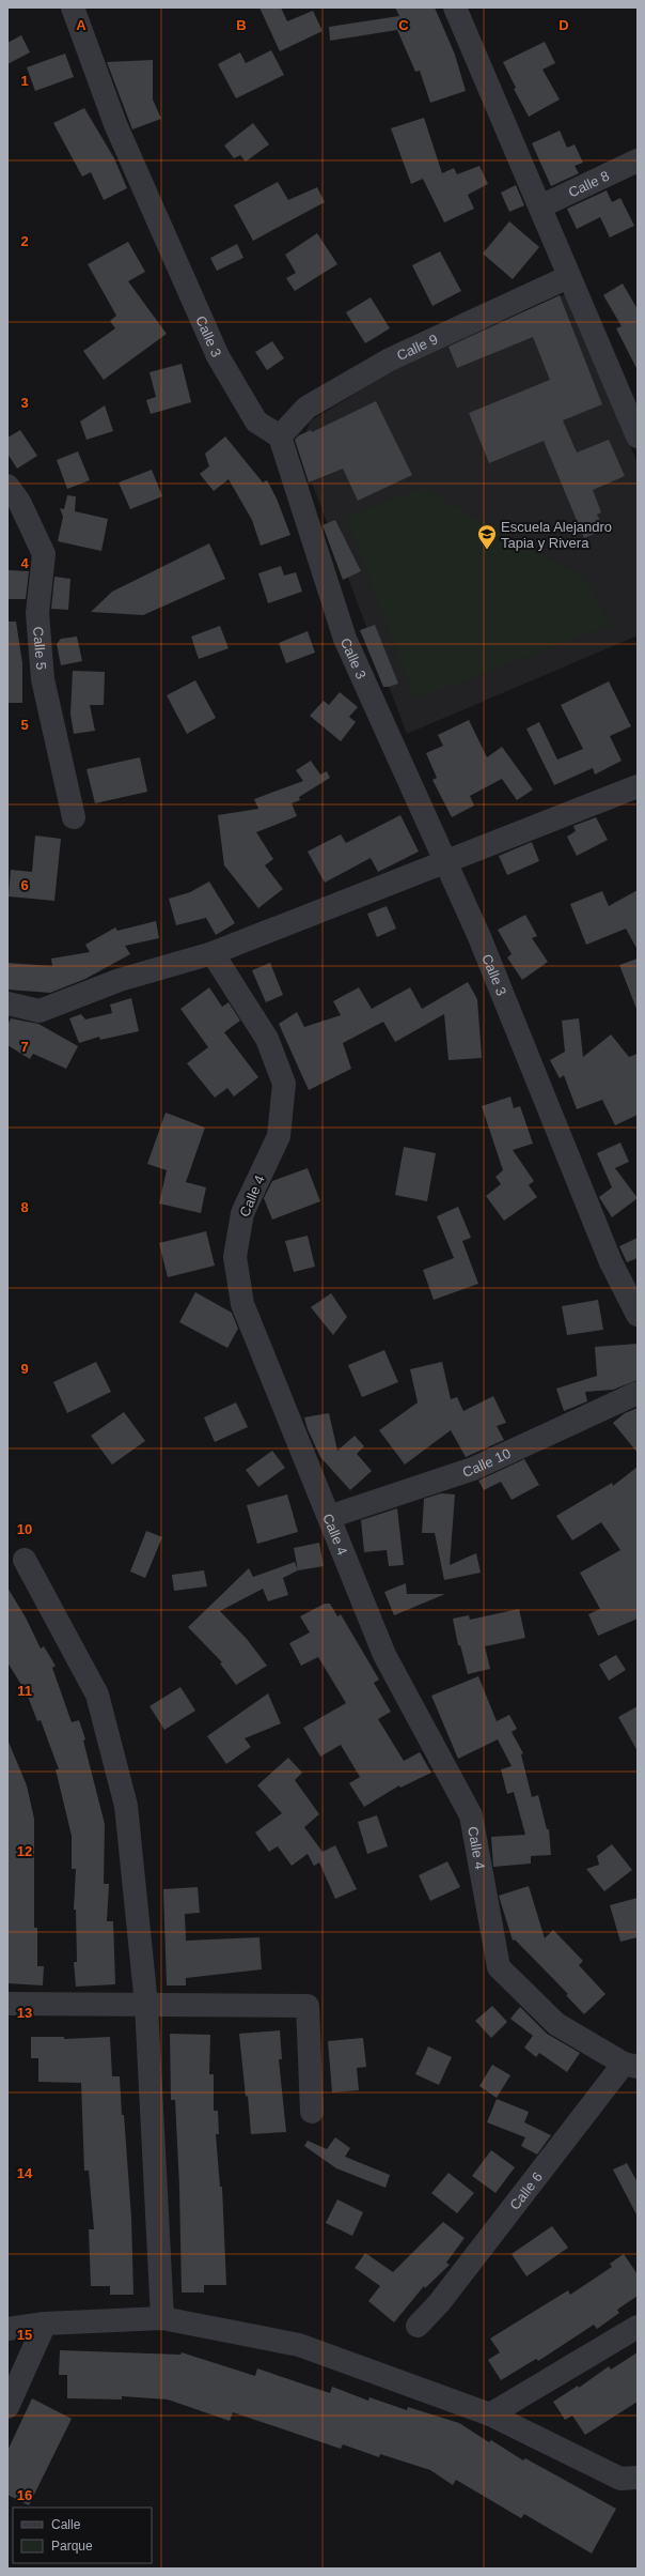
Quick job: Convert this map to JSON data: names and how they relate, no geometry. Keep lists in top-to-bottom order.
{
  "streets": {
    "street": [
      "Calle 8",
      "Calle 3",
      "Calle 9",
      "Calle 5",
      "Calle 4",
      "Calle 10",
      "Calle 6"
    ]
  },
  "crossings": [
    ["Calle 3", "Calle 9"],
    ["Calle 4", "Calle 10"],
    ["Calle 4", "Calle 6"]
  ],
  "places": {
    "school or university": ["Escuela Alejandro Tapia y Rivera"]
  },
  "legend": ["Calle", "Parque"],
  "grid": {
    "columns": [
      "A",
      "B",
      "C",
      "D"
    ],
    "rows": [
      "1",
      "2",
      "3",
      "4",
      "5",
      "6",
      "7",
      "8",
      "9",
      "10",
      "11",
      "12",
      "13",
      "14",
      "15",
      "16"
    ]
  }
}
